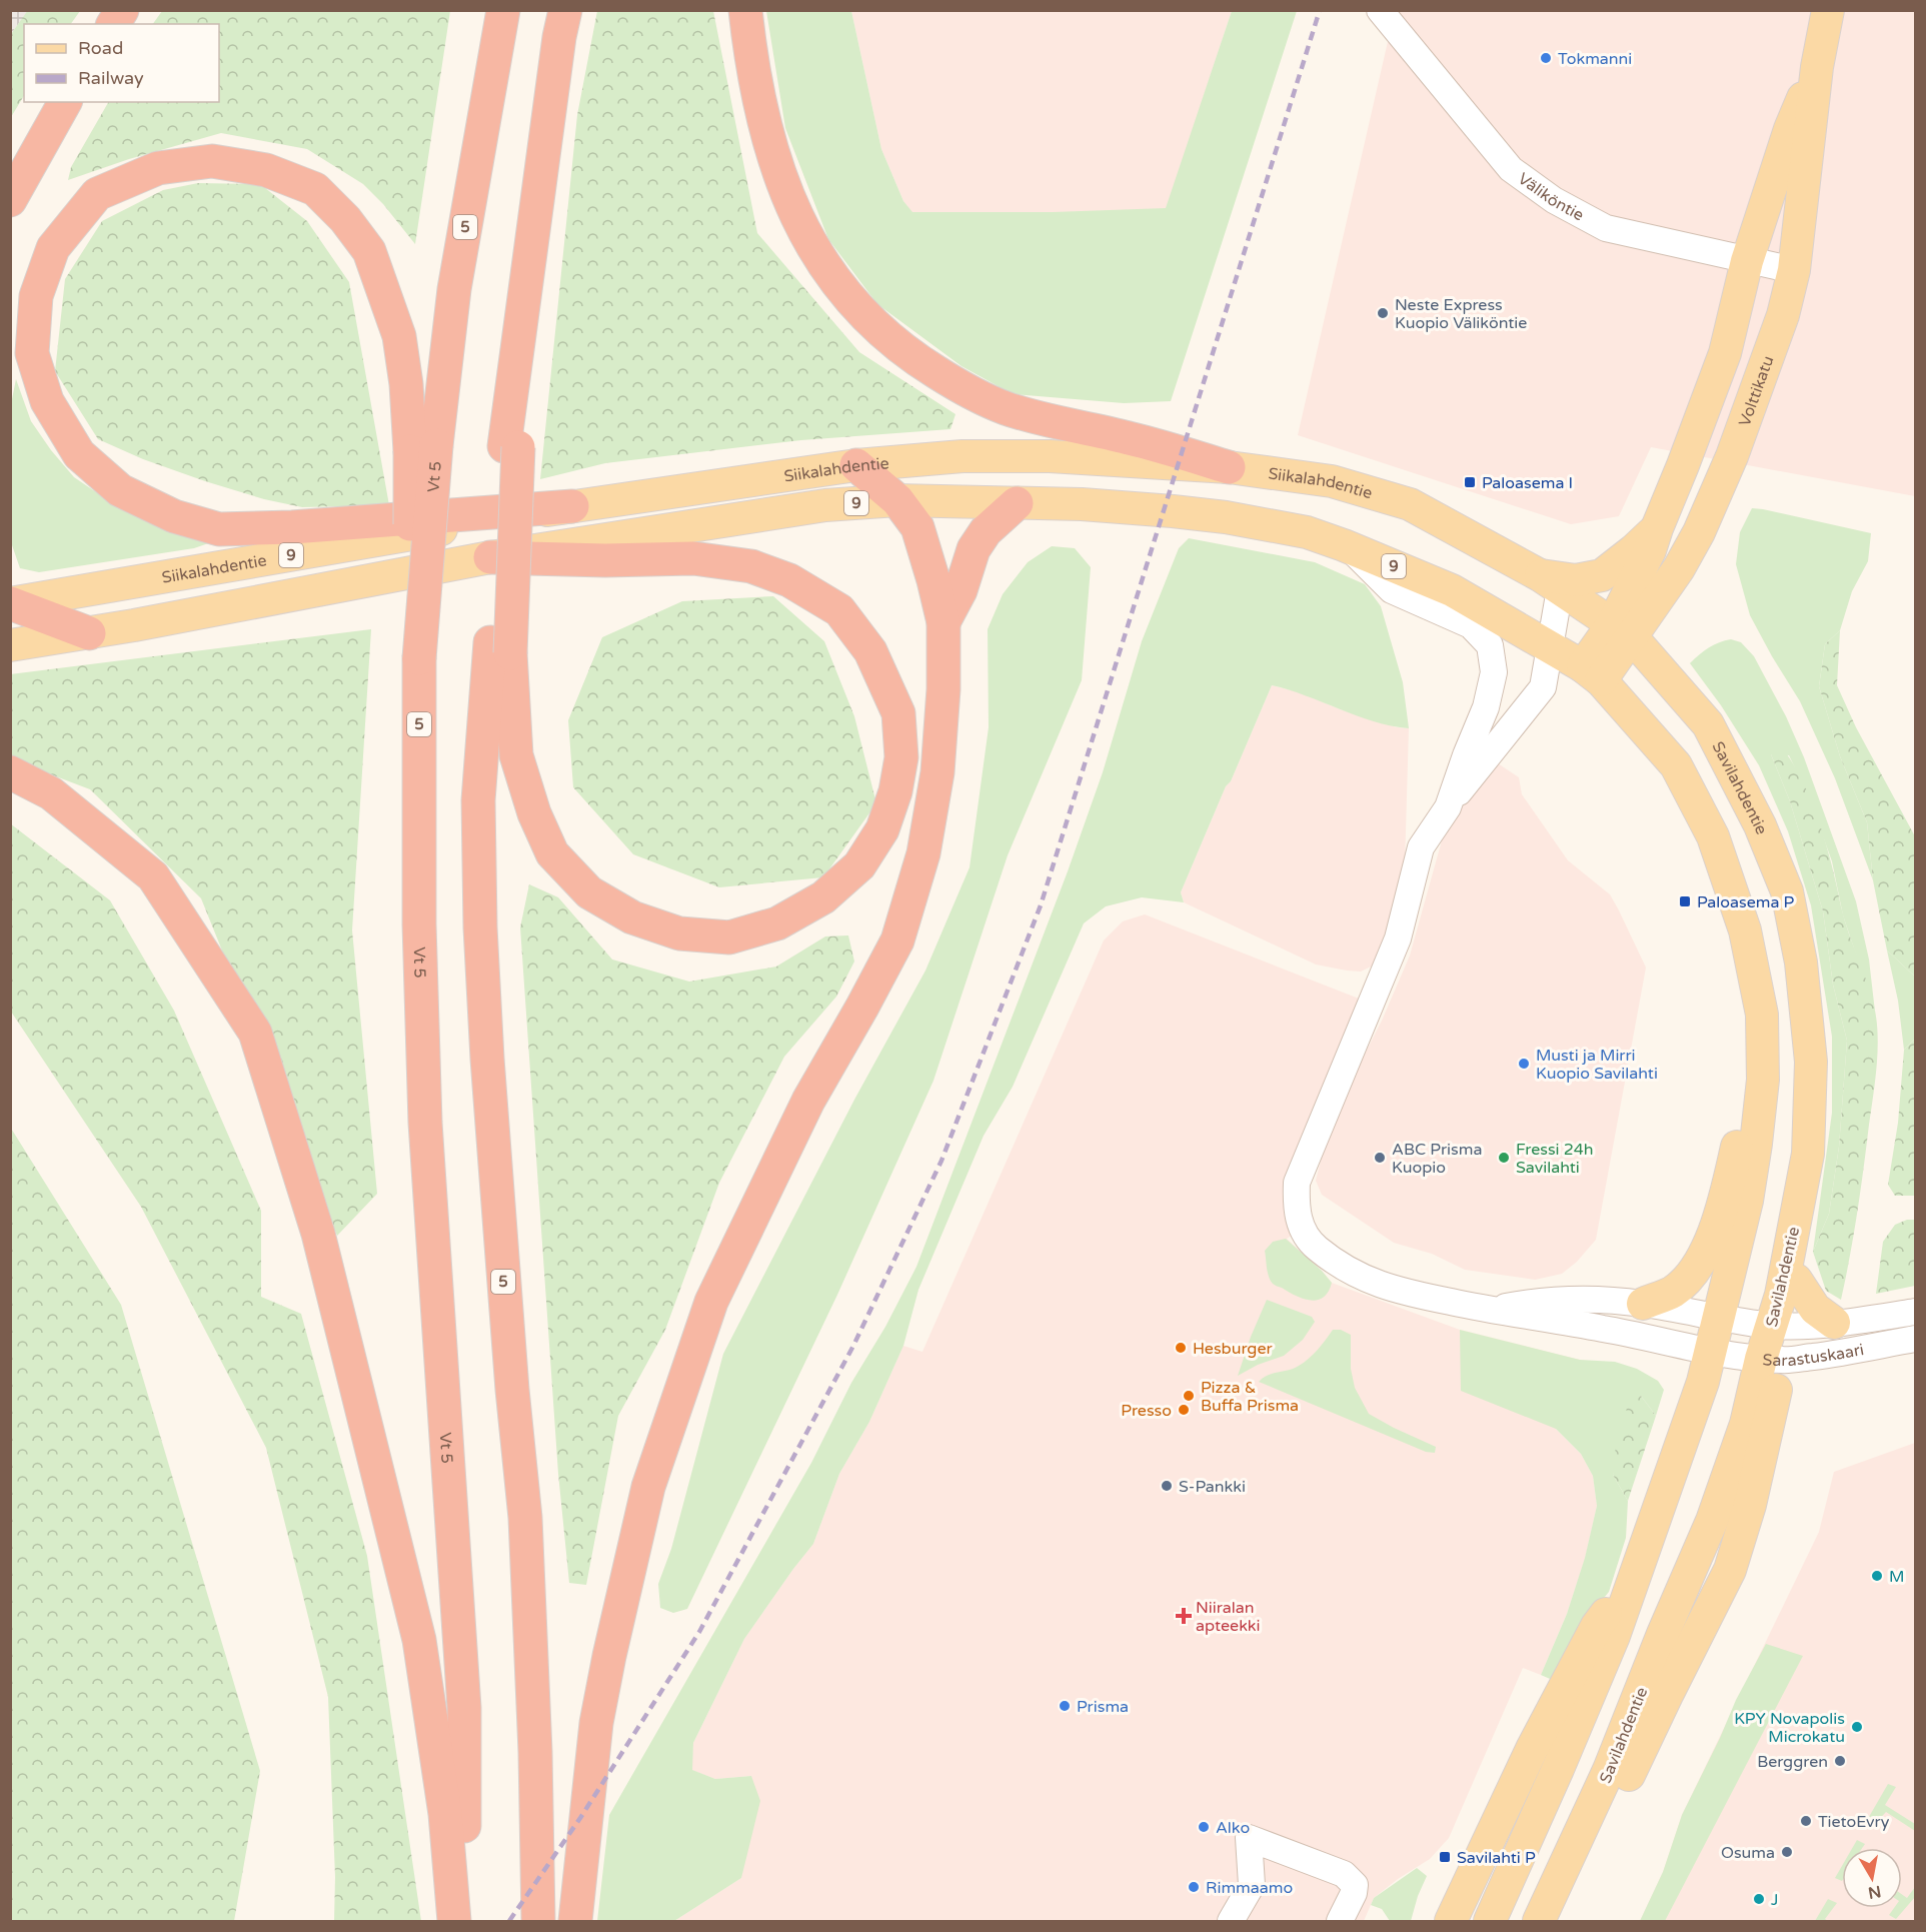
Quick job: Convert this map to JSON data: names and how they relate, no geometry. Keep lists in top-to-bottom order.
{
  "streets": {
    "highway": ["5", "Vt 5"],
    "main road": [
      "Volttikatu",
      "Siikalahdentie",
      "9",
      "Savilahdentie"
    ],
    "street": ["Väliköntie", "Sarastuskaari"]
  },
  "crossings": [
    ["Väliköntie", "Volttikatu"],
    ["Volttikatu", "Siikalahdentie"],
    ["Volttikatu", "9"],
    ["Volttikatu", "Savilahdentie"],
    ["Siikalahdentie", "Savilahdentie"],
    ["Savilahdentie", "Sarastuskaari"]
  ],
  "places": {
    "other": [
      "Tokmanni",
      "Neste Express Kuopio Väliköntie",
      "Musti ja Mirri Kuopio Savilahti",
      "ABC Prisma Kuopio",
      "Fressi 24h Savilahti",
      "Hesburger",
      "Pizza & Buffa Prisma",
      "Presso",
      "S-Pankki",
      "M",
      "Prisma",
      "KPY Novapolis Microkatu",
      "Berggren",
      "TietoEvry",
      "Alko",
      "Osuma",
      "Rimmaamo",
      "J"
    ],
    "transit": ["Paloasema I", "Paloasema P", "Savilahti P"],
    "health": ["Niiralan apteekki"]
  },
  "legend": ["Road", "Railway"],
  "north": "bottom"
}
